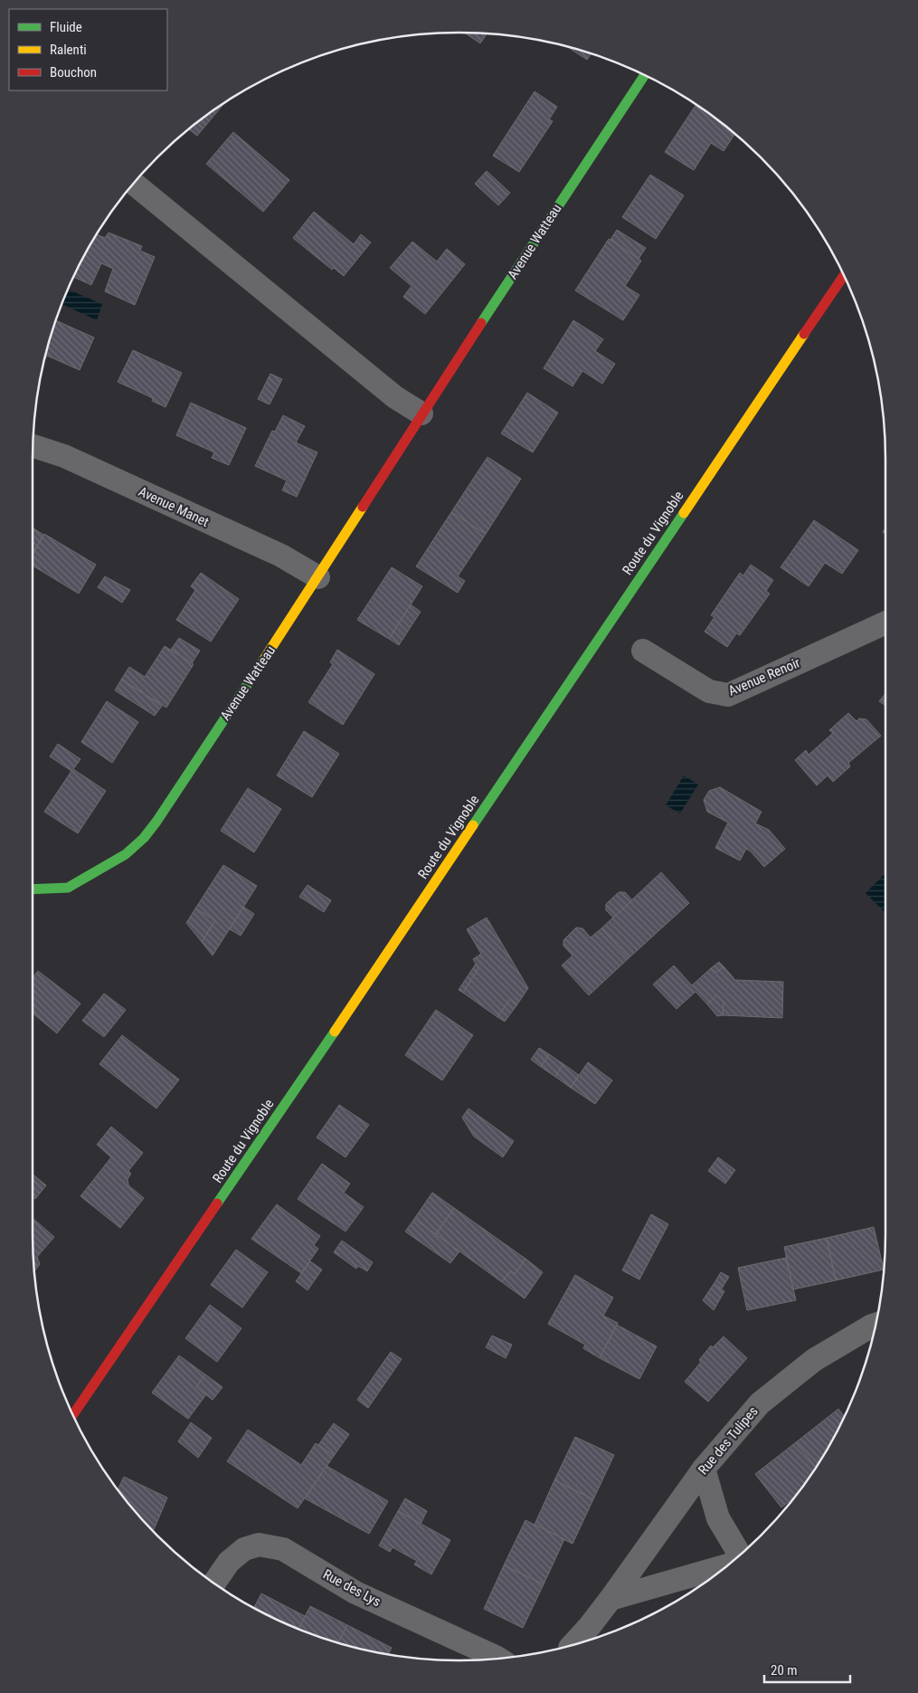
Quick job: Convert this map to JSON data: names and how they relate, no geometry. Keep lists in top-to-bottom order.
{
  "streets": {
    "street": [
      "Avenue Watteau",
      "Avenue Manet",
      "Route du Vignoble",
      "Avenue Renoir",
      "Rue des Tulipes",
      "Rue des Lys"
    ]
  },
  "crossings": [
    ["Avenue Watteau", "Avenue Manet"]
  ],
  "legend": ["Fluide", "Ralenti", "Bouchon"],
  "scale_bar": "20 m"
}
